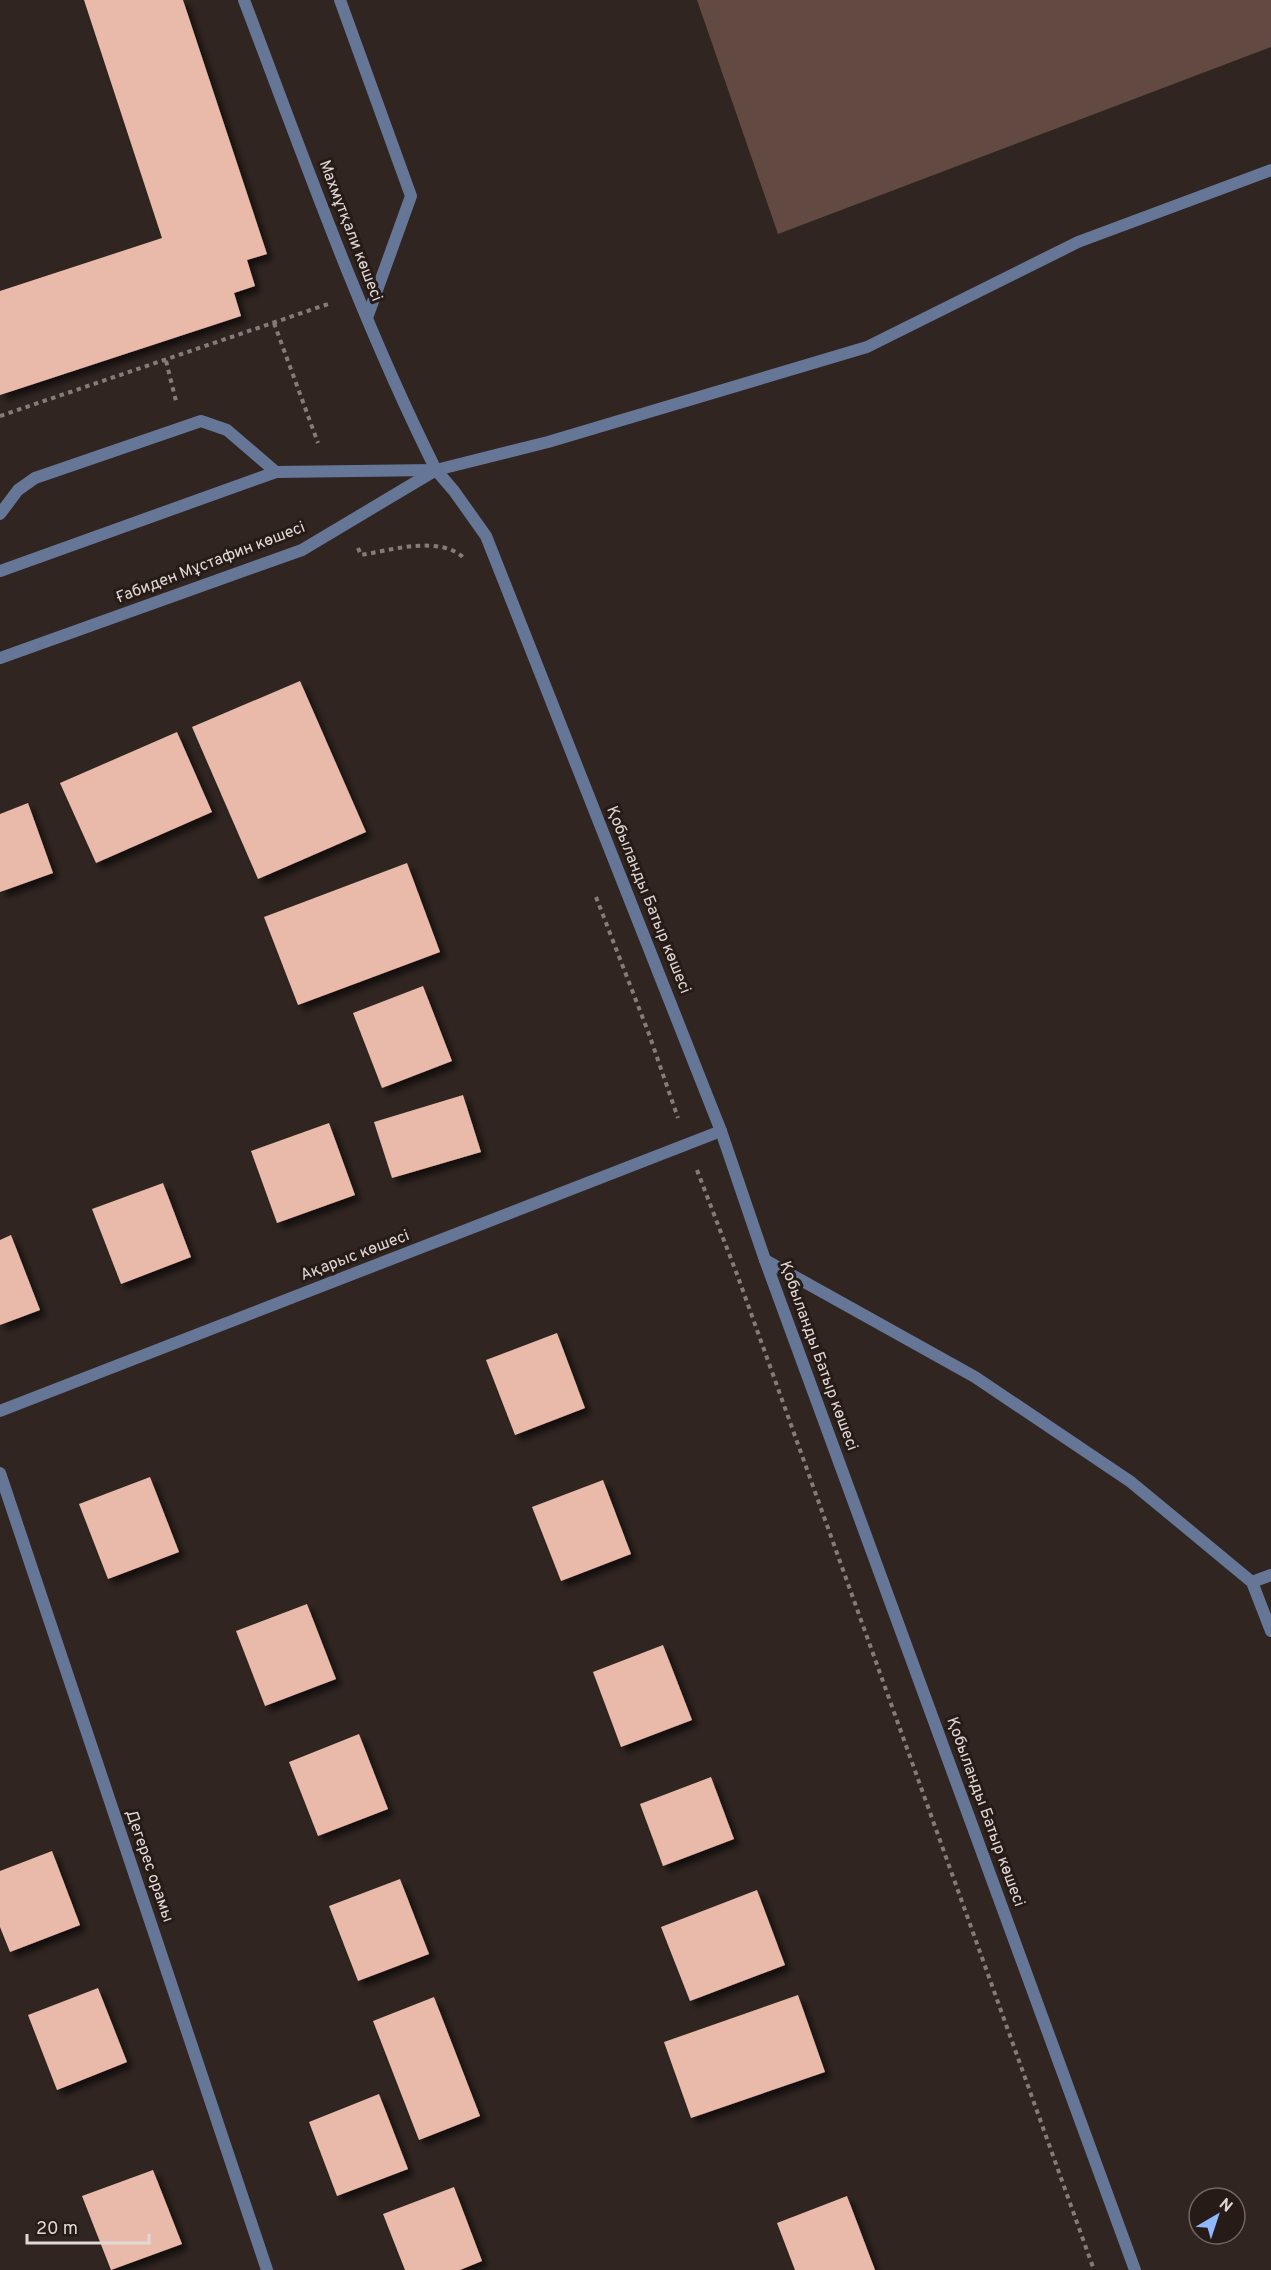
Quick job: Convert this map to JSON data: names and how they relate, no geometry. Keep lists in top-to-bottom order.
{
  "streets": {
    "street": [
      "Махмұтқали көшесі",
      "Ғабиден Мұстафин көшесі",
      "Қобыланды Батыр көшесі",
      "Ақарыс көшесі",
      "Дегерес орамы"
    ]
  },
  "crossings": [
    ["Махмұтқали көшесі", "Ғабиден Мұстафин көшесі"],
    ["Махмұтқали көшесі", "Қобыланды Батыр көшесі"],
    ["Ғабиден Мұстафин көшесі", "Қобыланды Батыр көшесі"],
    ["Қобыланды Батыр көшесі", "Ақарыс көшесі"]
  ],
  "scale_bar": "20 m",
  "north": "top right"
}
